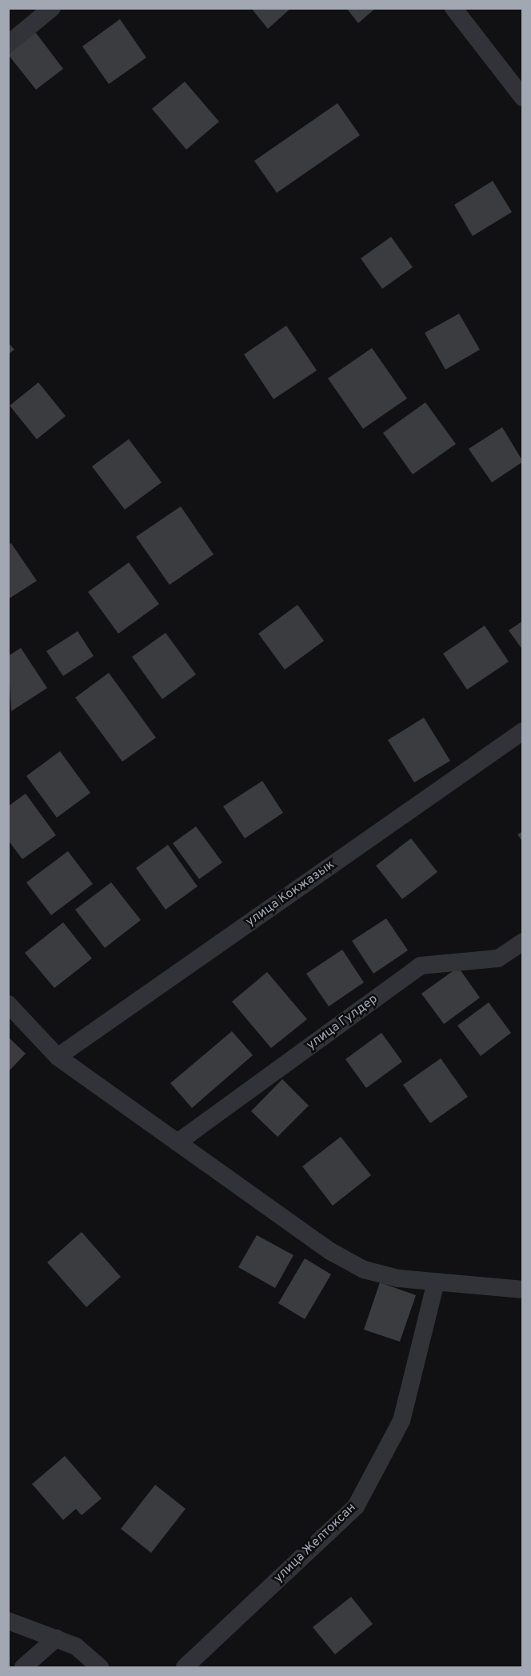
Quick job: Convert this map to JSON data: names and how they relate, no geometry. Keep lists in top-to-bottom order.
{
  "streets": {
    "street": ["улица Кокжазык", "улица Гулдер", "улица Желтоксан"]
  }
}
